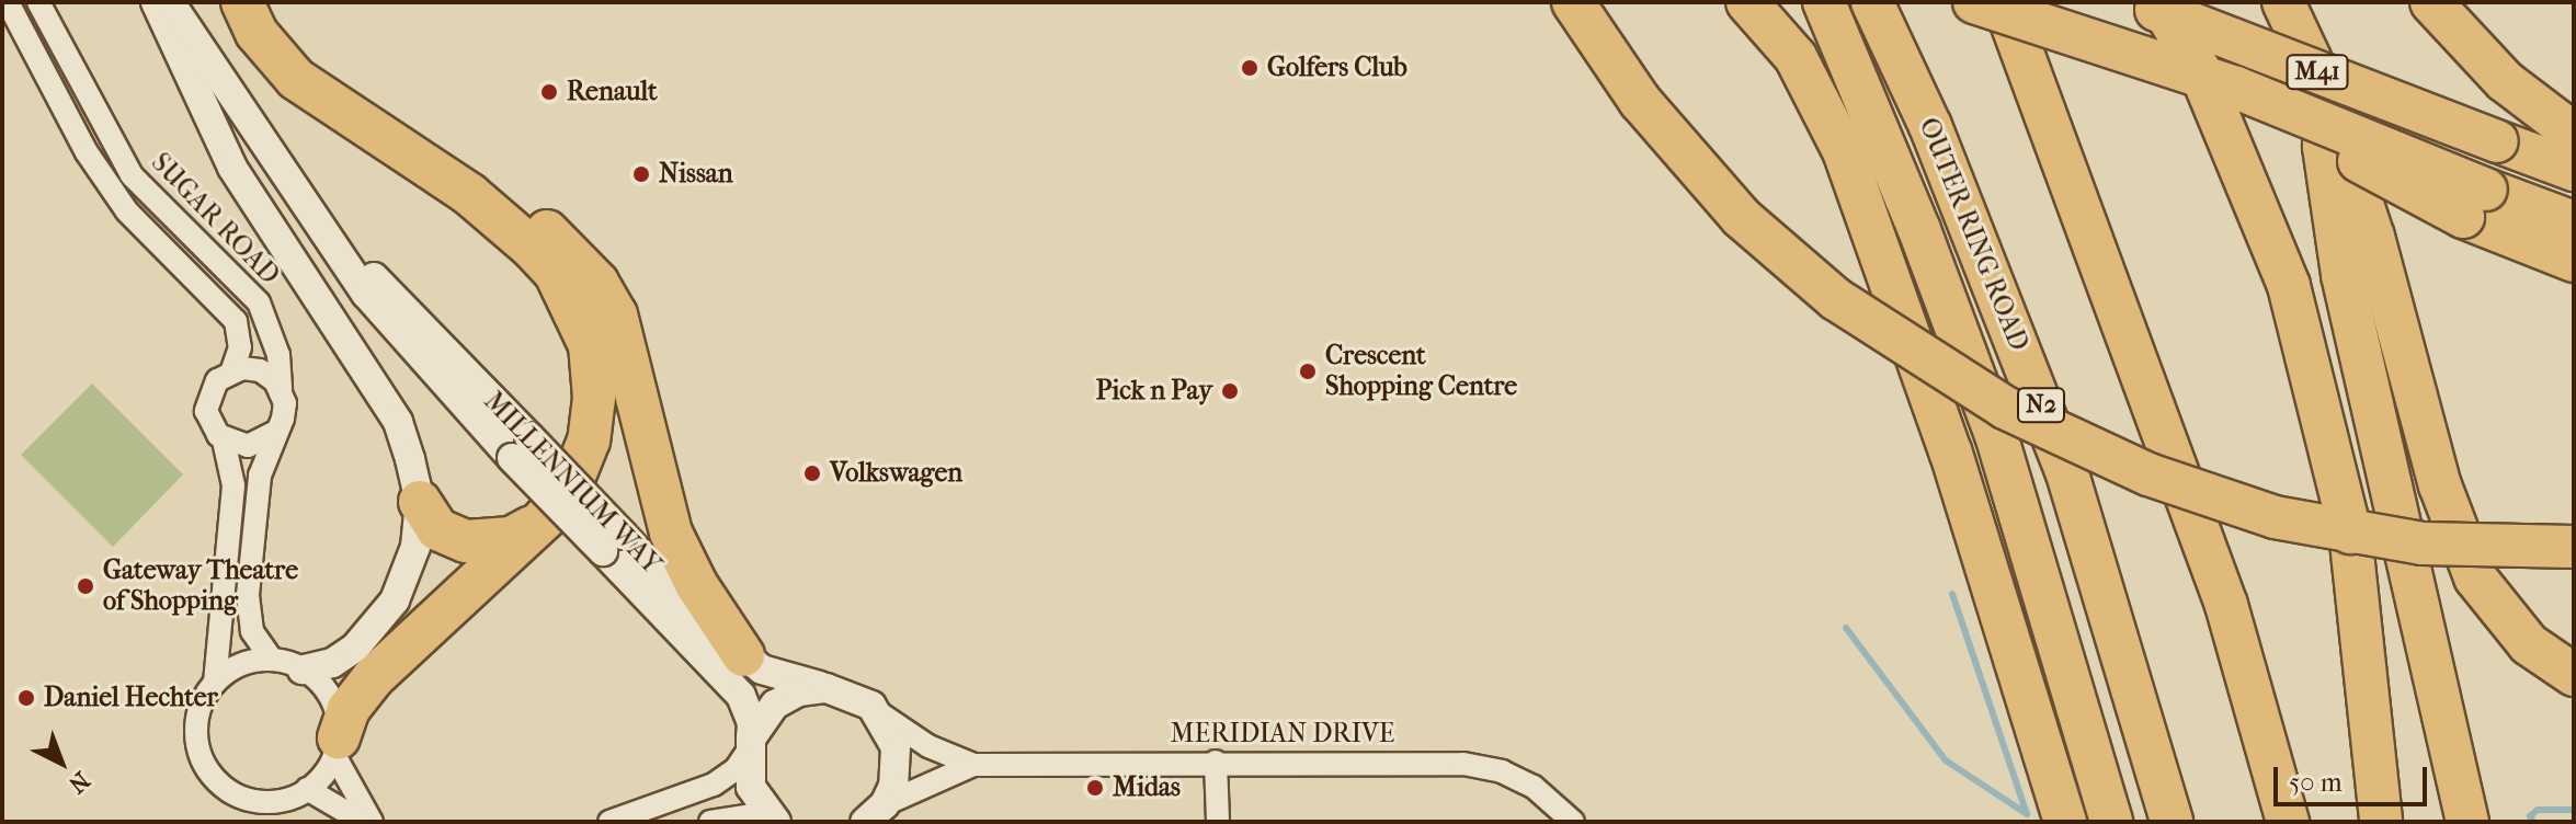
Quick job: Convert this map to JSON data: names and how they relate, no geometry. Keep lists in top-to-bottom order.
{
  "streets": {
    "highway": ["M41", "OUTER RING ROAD", "N2"],
    "street": ["SUGAR ROAD", "MILLENNIUM WAY", "MERIDIAN DRIVE"]
  },
  "crossings": [
    ["MILLENNIUM WAY", "MERIDIAN DRIVE"]
  ],
  "places": [
    "Golfers Club",
    "Renault",
    "Nissan",
    "Crescent Shopping Centre",
    "Pick n Pay",
    "Volkswagen",
    "Gateway Theatre of Shopping",
    "Daniel Hechter",
    "Midas"
  ],
  "scale_bar": "50 m",
  "north": "bottom right"
}
